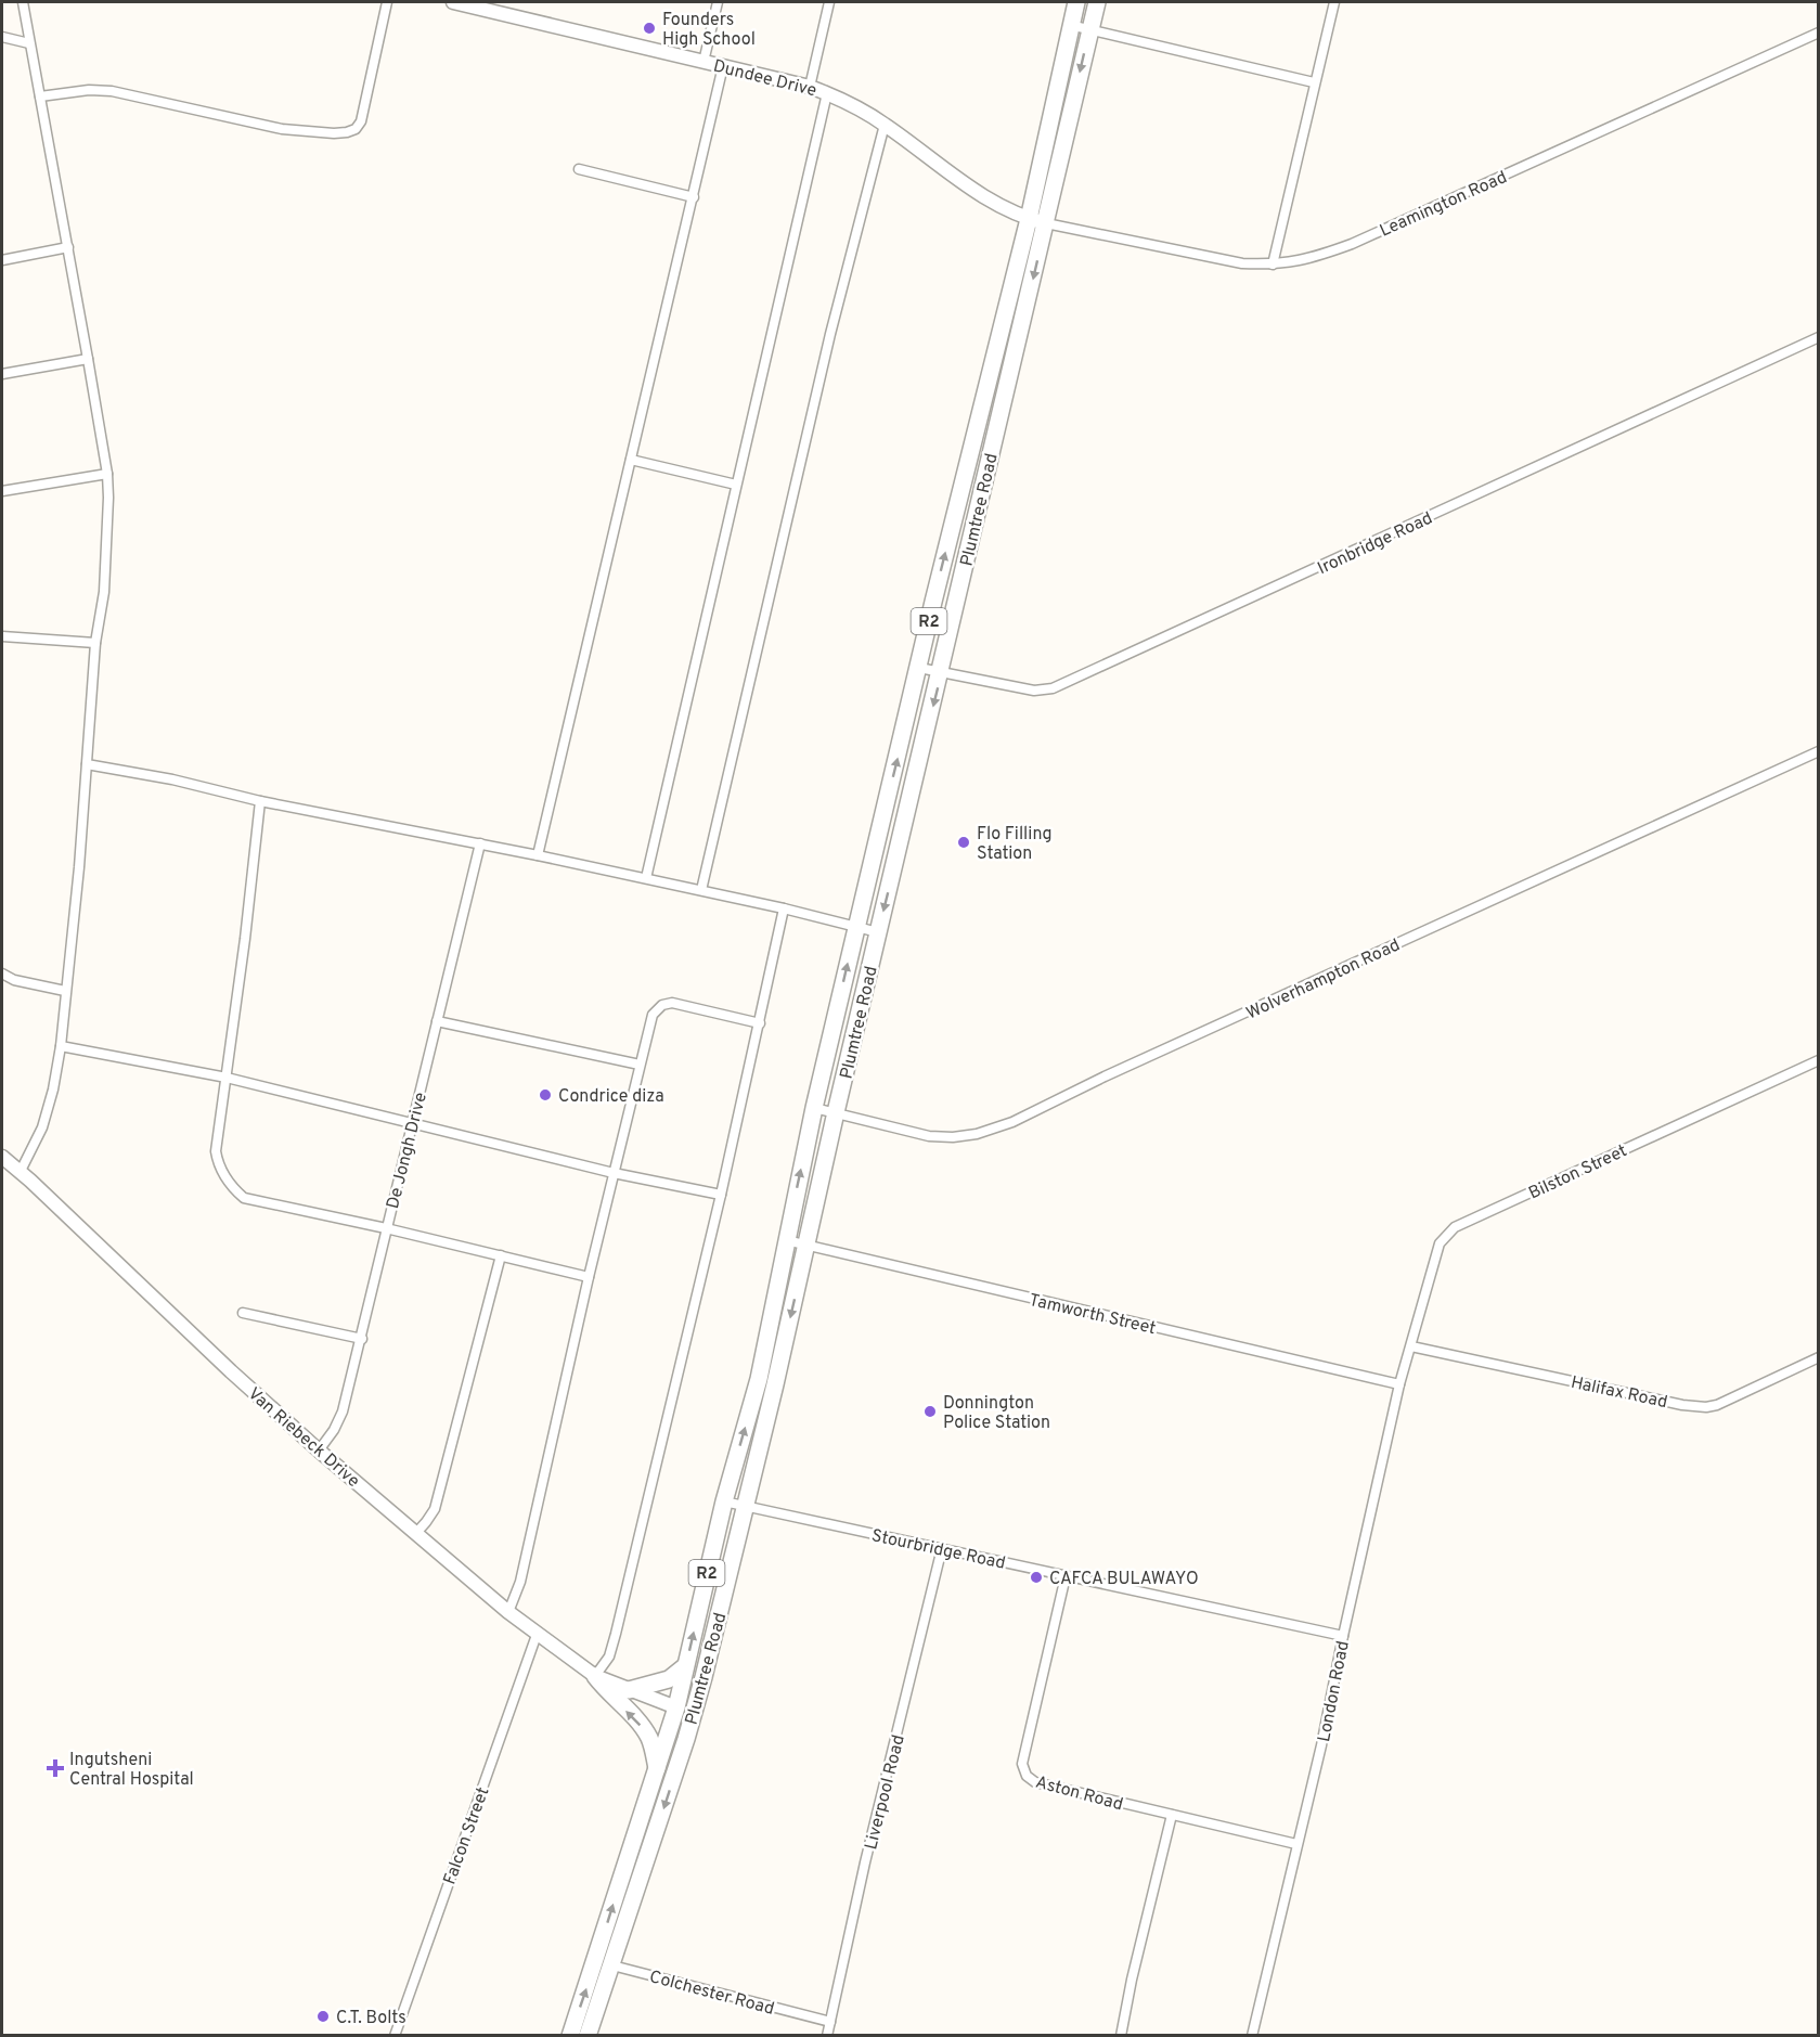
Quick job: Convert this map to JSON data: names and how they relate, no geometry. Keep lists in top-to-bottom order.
{
  "streets": {
    "highway": ["Plumtree Road", "R2"],
    "street": [
      "Dundee Drive",
      "Leamington Road",
      "Ironbridge Road",
      "Wolverhampton Road",
      "De Jongh Drive",
      "Bilston Street",
      "Tamworth Street",
      "Halifax Road",
      "Van Riebeck Drive",
      "Stourbridge Road",
      "London Road",
      "Liverpool Road",
      "Aston Road",
      "Falcon Street",
      "Colchester Road"
    ]
  },
  "crossings": [
    ["Dundee Drive", "Leamington Road"],
    ["Dundee Drive", "Plumtree Road"],
    ["Leamington Road", "Plumtree Road"],
    ["Plumtree Road", "Ironbridge Road"],
    ["Plumtree Road", "Wolverhampton Road"],
    ["Plumtree Road", "Tamworth Street"],
    ["Plumtree Road", "Van Riebeck Drive"],
    ["Plumtree Road", "Stourbridge Road"],
    ["Plumtree Road", "Colchester Road"],
    ["De Jongh Drive", "Van Riebeck Drive"],
    ["Bilston Street", "Halifax Road"],
    ["Bilston Street", "London Road"],
    ["Tamworth Street", "London Road"],
    ["Halifax Road", "London Road"],
    ["Van Riebeck Drive", "Falcon Street"],
    ["Stourbridge Road", "London Road"],
    ["Stourbridge Road", "Liverpool Road"],
    ["Stourbridge Road", "Aston Road"],
    ["London Road", "Aston Road"],
    ["Liverpool Road", "Colchester Road"]
  ],
  "places": {
    "other": [
      "Founders High School",
      "Flo Filling Station",
      "Condrice diza",
      "Donnington Police Station",
      "CAFCA BULAWAYO",
      "C.T. Bolts"
    ],
    "health": ["Ingutsheni Central Hospital"]
  }
}
